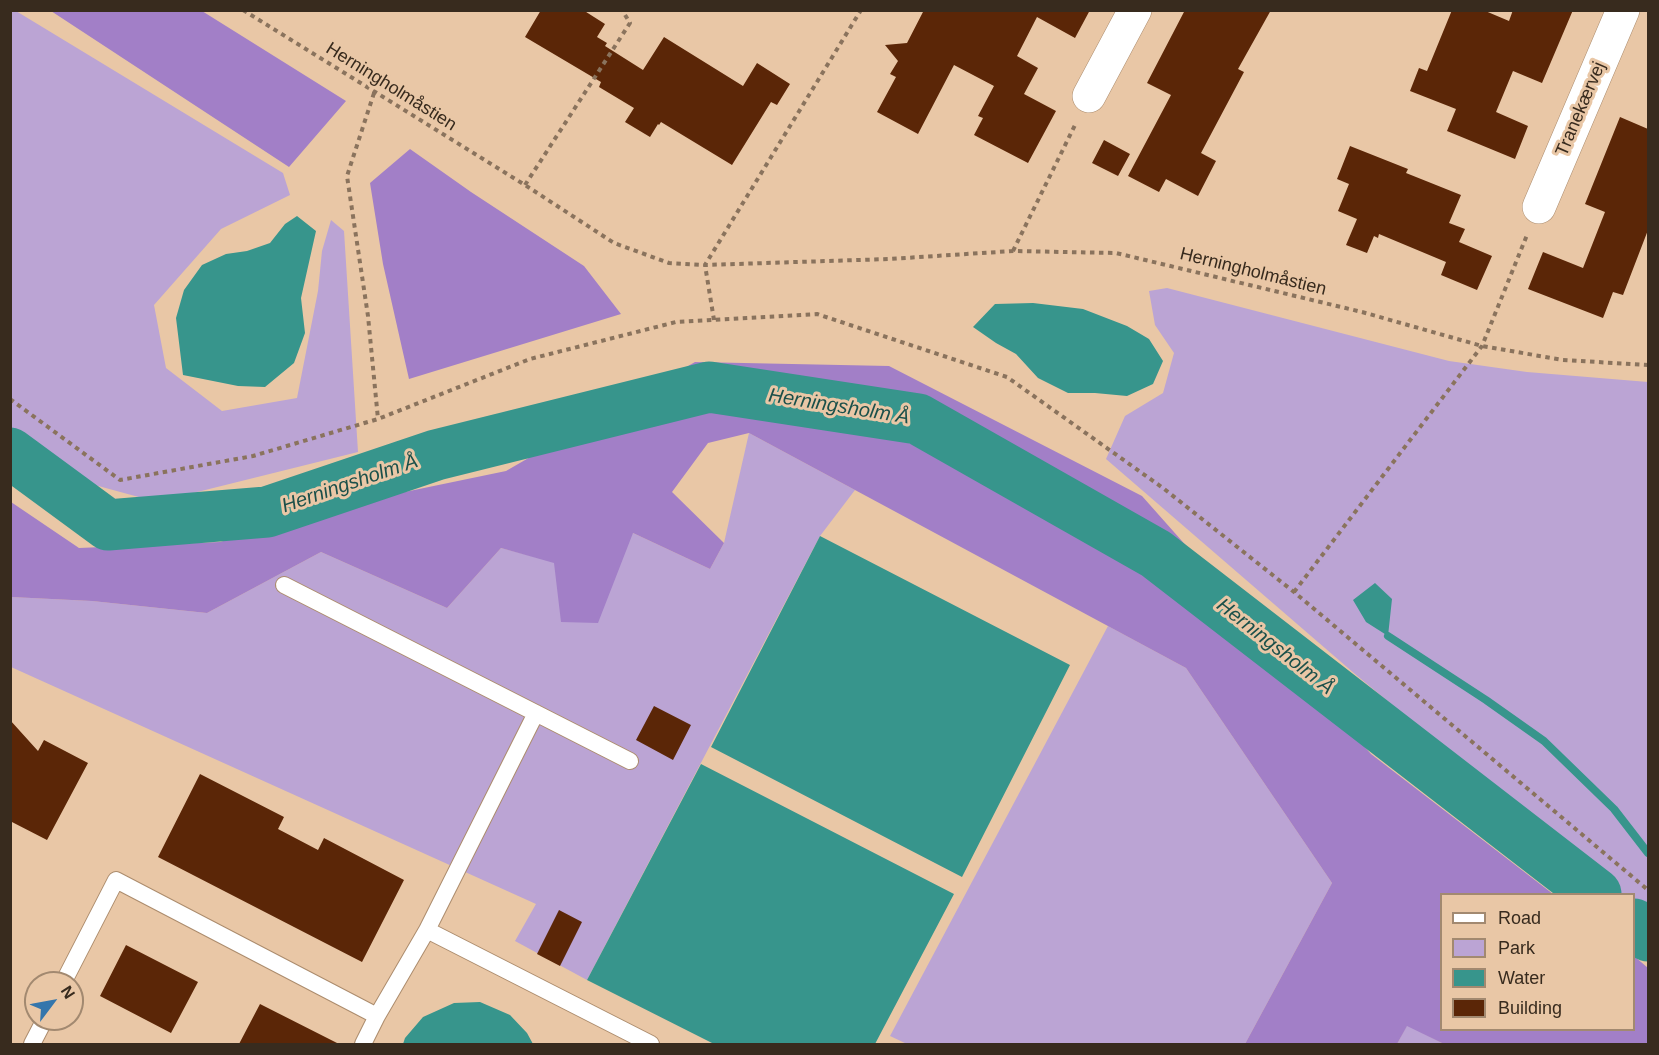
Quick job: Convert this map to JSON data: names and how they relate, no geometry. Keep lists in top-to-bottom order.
{
  "streets": {
    "street": ["Tranekærvej"],
    "path": ["Herningholmåstien"]
  },
  "water": ["Herningsholm Å"],
  "legend": [
    "Road",
    "Park",
    "Water",
    "Building"
  ],
  "north": "top right"
}
